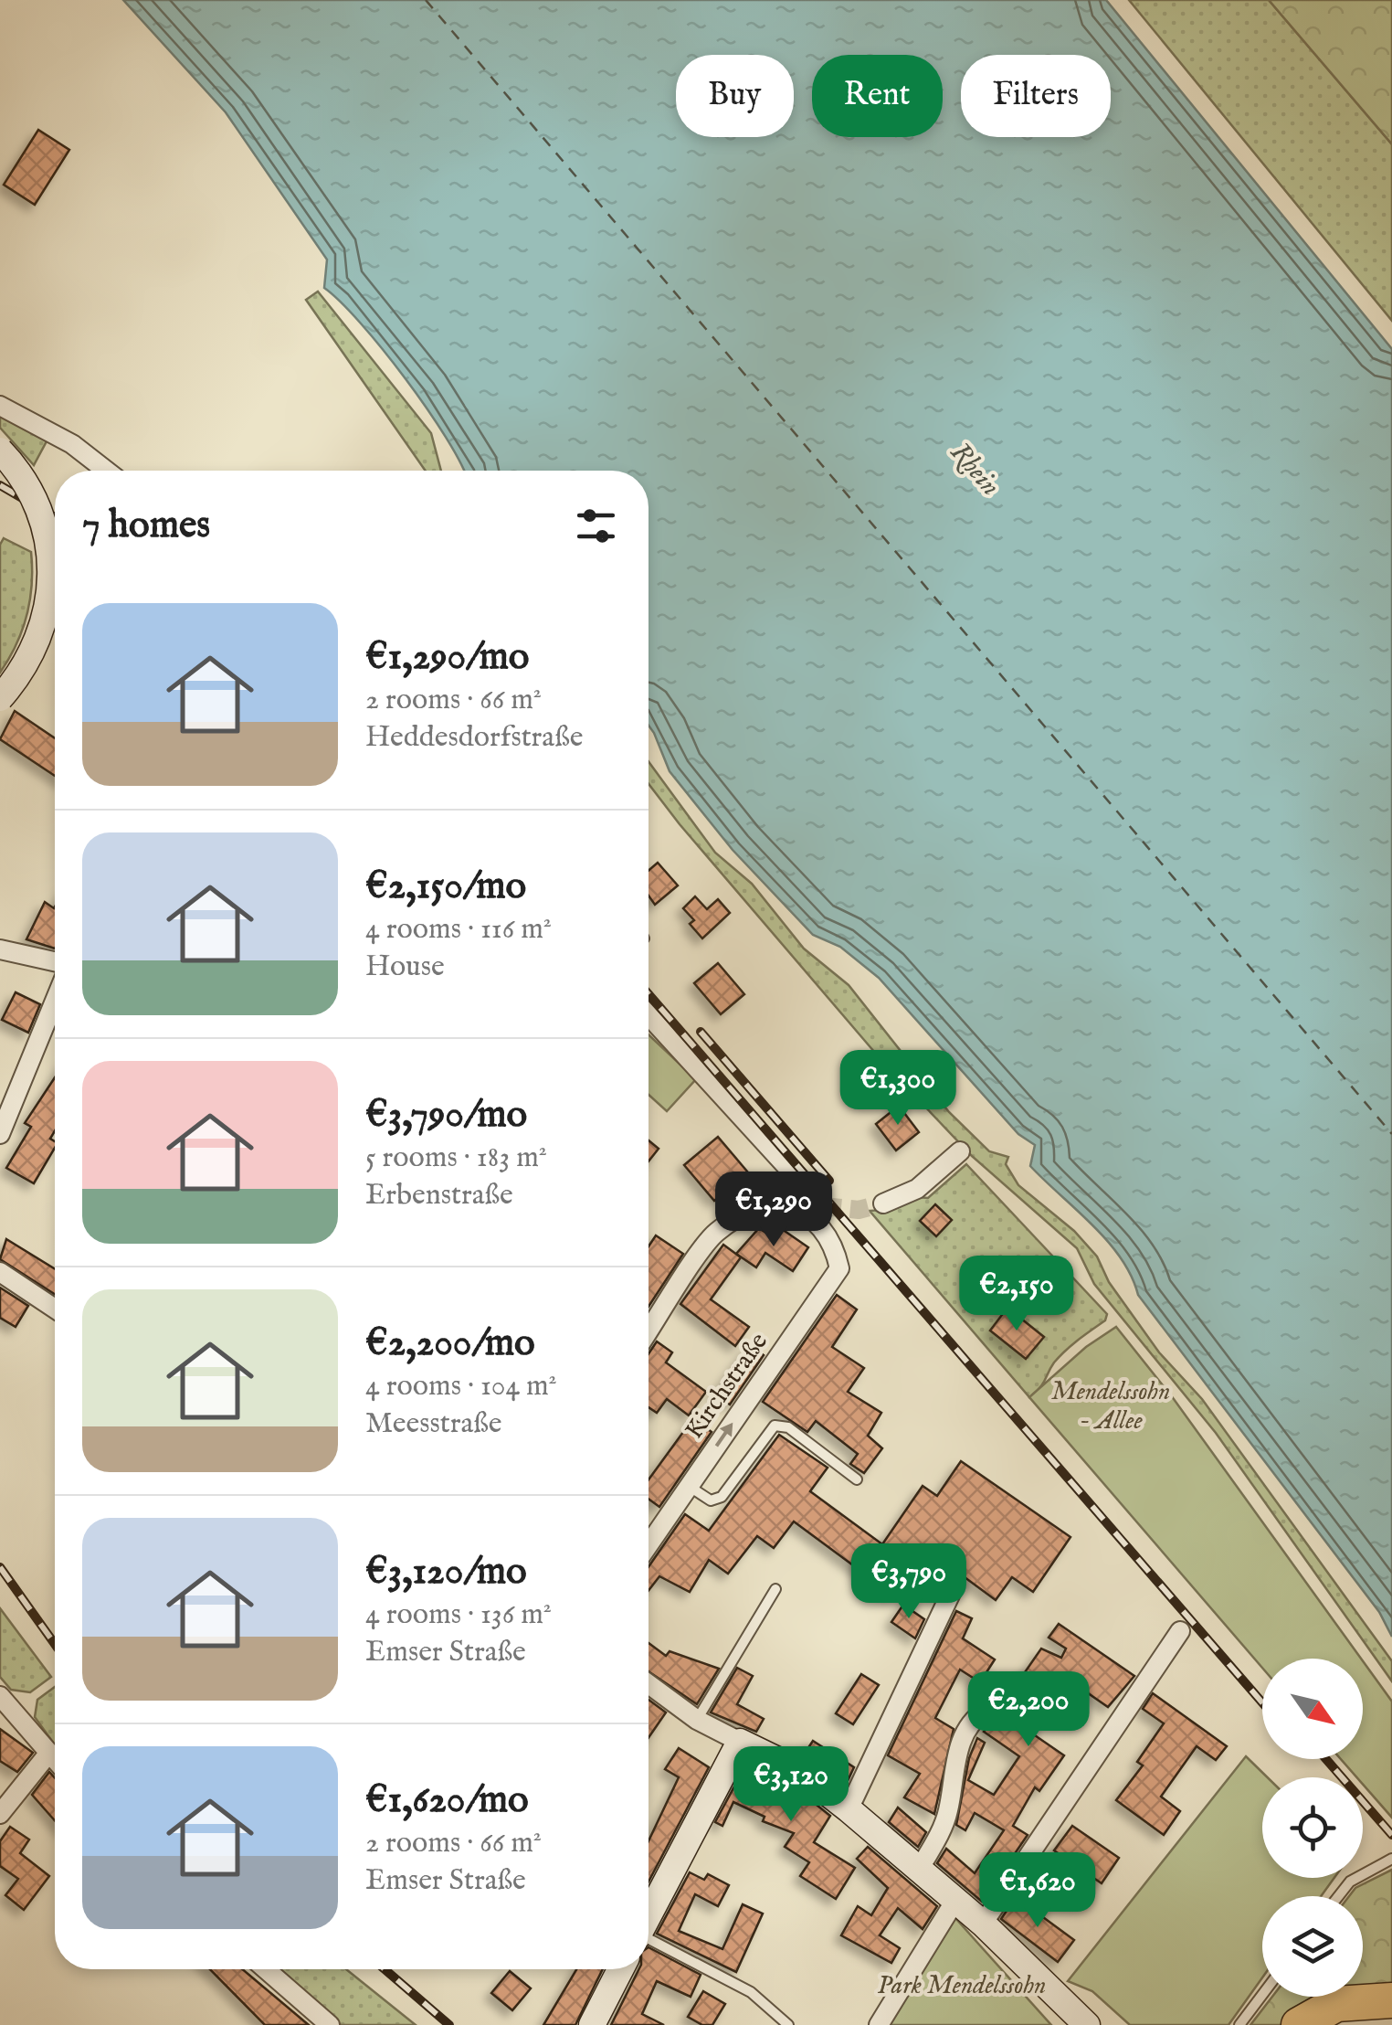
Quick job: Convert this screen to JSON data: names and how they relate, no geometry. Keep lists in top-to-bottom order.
{
  "streets": {
    "street": ["Kirchstraße"]
  },
  "water": ["Rhein"],
  "parks": ["Mendelssohn - Allee", "Park Mendelssohn"],
  "north": "bottom right",
  "page": {
    "chip": ["Buy", "Rent", "Filters"],
    "heading": "7 homes",
    "list": [
      {
        "name": "€1,290/mo",
        "note": "2 rooms · 66 m² · Heddesdorfstraße"
      },
      {
        "name": "€2,150/mo",
        "note": "4 rooms · 116 m² · House"
      },
      {
        "name": "€3,790/mo",
        "note": "5 rooms · 183 m² · Erbenstraße"
      },
      {
        "name": "€2,200/mo",
        "note": "4 rooms · 104 m² · Meesstraße"
      },
      {
        "name": "€3,120/mo",
        "note": "4 rooms · 136 m² · Emser Straße"
      },
      {
        "name": "€1,620/mo",
        "note": "2 rooms · 66 m² · Emser Straße"
      }
    ],
    "price": [
      "€1,300",
      "€1,290",
      "€2,150",
      "€3,790",
      "€2,200",
      "€3,120",
      "€1,620"
    ]
  }
}
